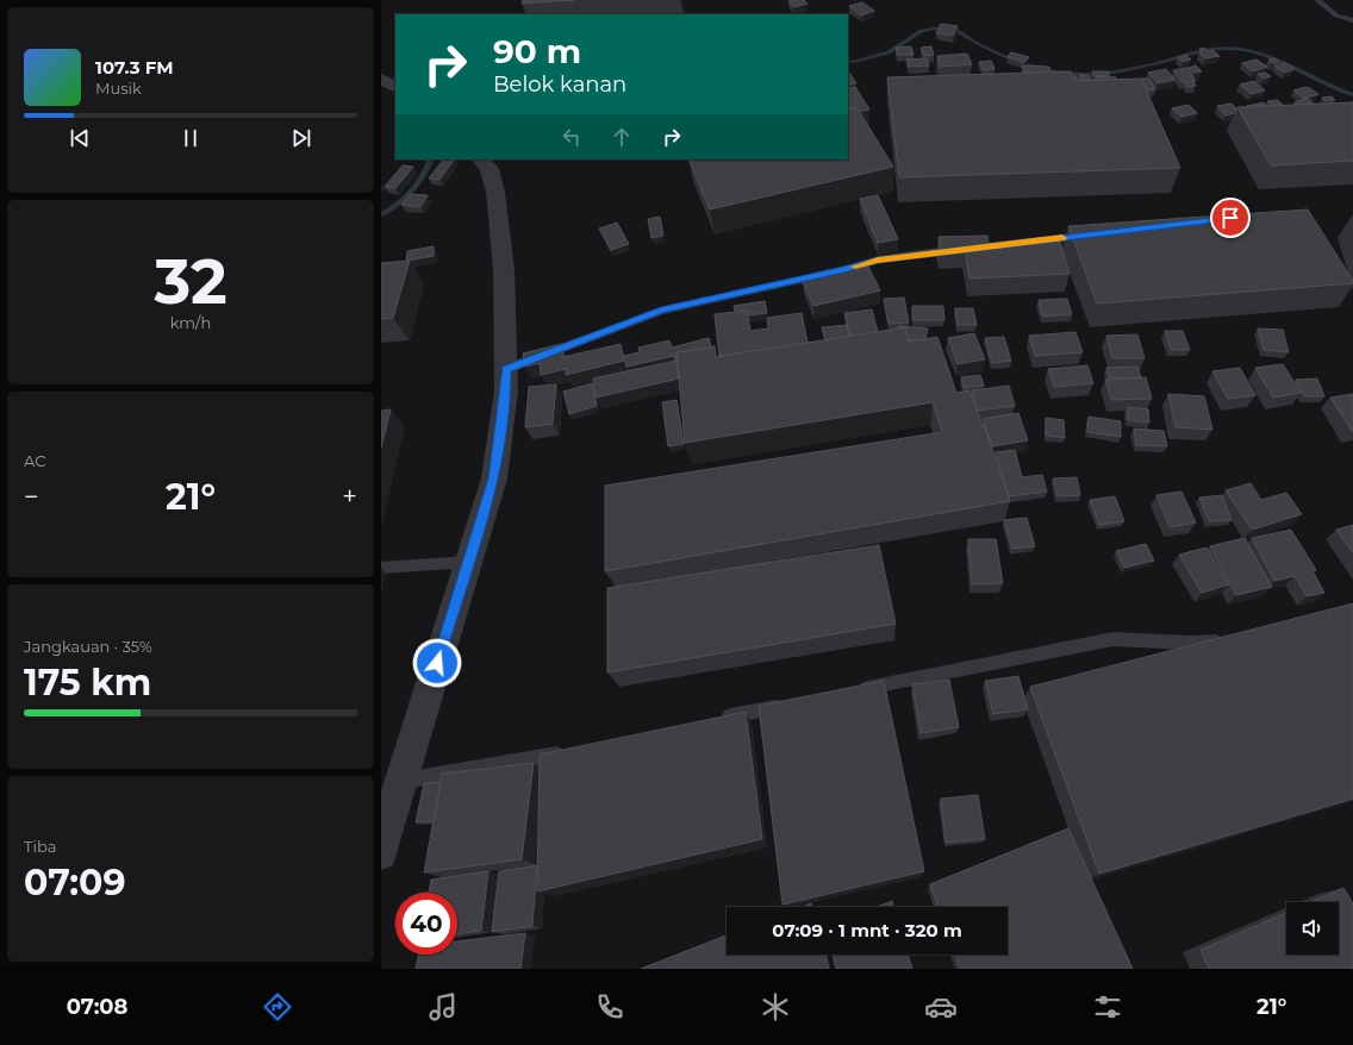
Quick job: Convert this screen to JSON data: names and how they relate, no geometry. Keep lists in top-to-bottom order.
{
  "page": {
    "turn": ["90 m", "Belok kanan"],
    "song": ["107.3 FM", "Musik"],
    "tile": [
      ["32", "km/h"],
      "AC",
      ["Jangkauan · 35%", "175 km"],
      ["Tiba", "07:09"]
    ],
    "heat": ["−", "21°", "+"],
    "limit": "40",
    "trip": "07:09 · 1 mnt · 320 m",
    "tabs": ["07:08", "21°"]
  }
}
